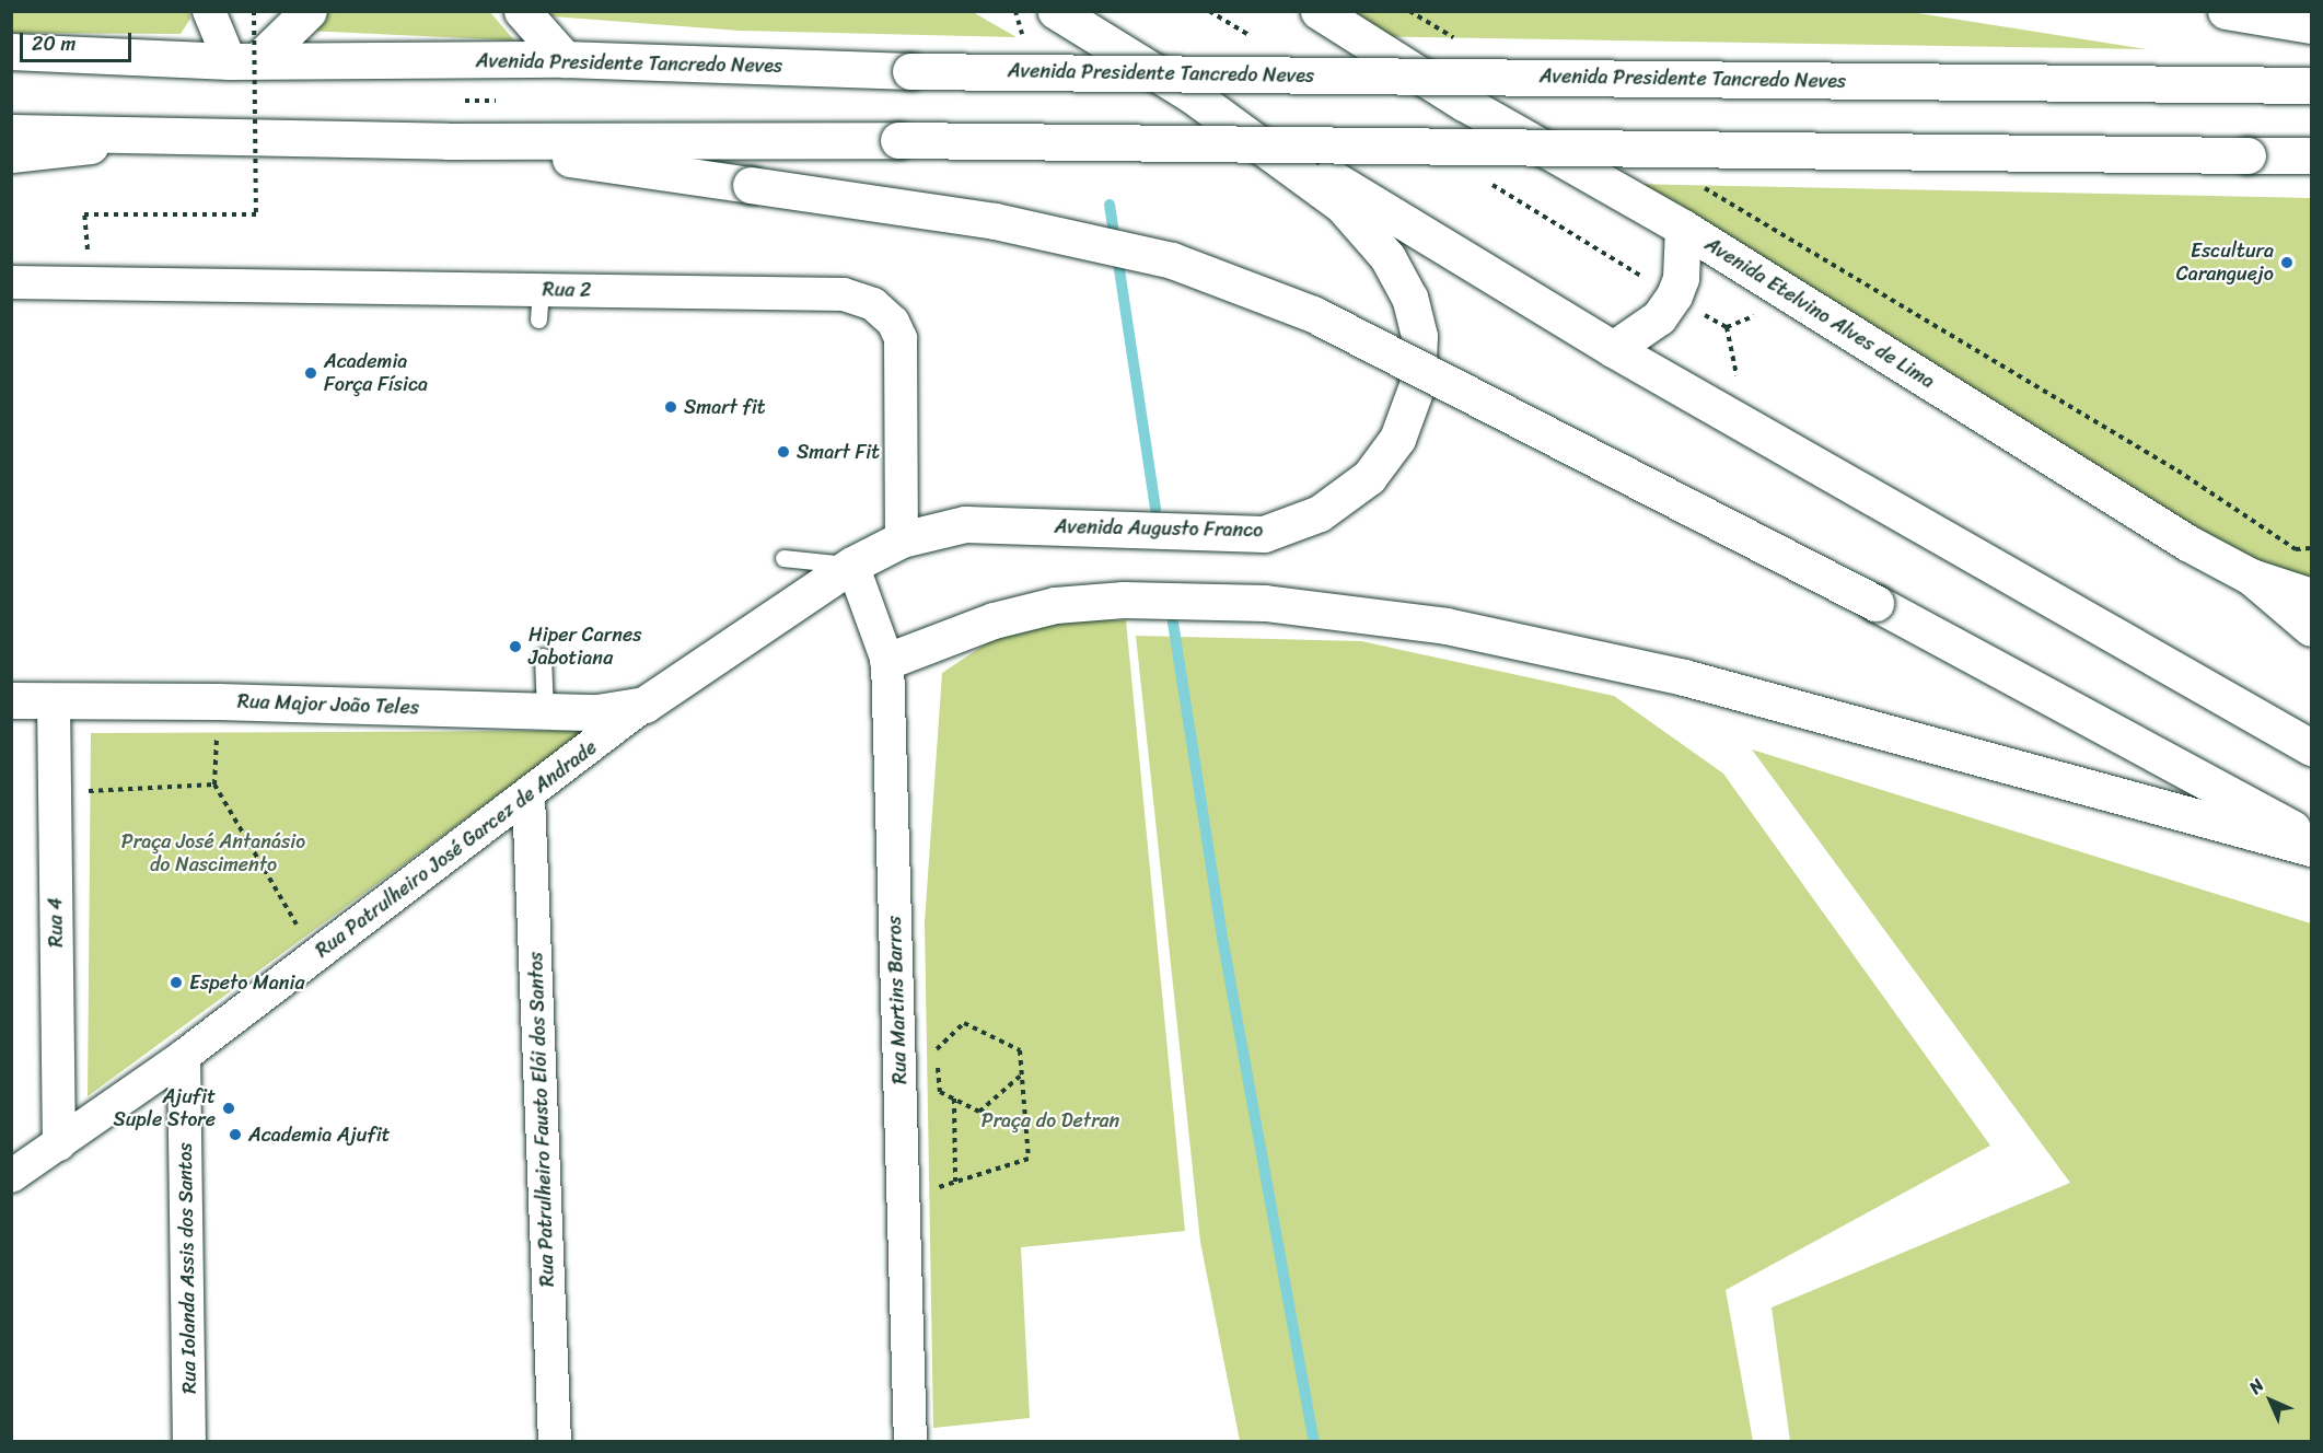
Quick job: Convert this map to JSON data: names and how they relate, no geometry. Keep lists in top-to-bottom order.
{
  "streets": {
    "main road": [
      "Avenida Presidente Tancredo Neves",
      "Avenida Etelvino Alves de Lima",
      "Avenida Augusto Franco",
      "Rua Major João Teles"
    ],
    "street": [
      "Rua 2",
      "Rua Patrulheiro José Garcez de Andrade",
      "Rua 4",
      "Rua Martins Barros",
      "Rua Patrulheiro Fausto Elói dos Santos",
      "Rua Iolanda Assis dos Santos"
    ]
  },
  "crossings": [
    ["Rua 2", "Avenida Augusto Franco"],
    ["Avenida Augusto Franco", "Rua Major João Teles"],
    ["Avenida Augusto Franco", "Rua Patrulheiro José Garcez de Andrade"],
    ["Avenida Augusto Franco", "Rua Martins Barros"],
    ["Rua Major João Teles", "Rua Patrulheiro José Garcez de Andrade"],
    ["Rua Major João Teles", "Rua 4"],
    ["Rua Patrulheiro José Garcez de Andrade", "Rua 4"],
    ["Rua Patrulheiro José Garcez de Andrade", "Rua Patrulheiro Fausto Elói dos Santos"],
    ["Rua Patrulheiro José Garcez de Andrade", "Rua Iolanda Assis dos Santos"]
  ],
  "parks": ["Praça José Antanásio do Nascimento", "Praça do Detran"],
  "places": [
    "Escultura Caranguejo",
    "Academia Força Física",
    "Smart fit",
    "Smart Fit",
    "Hiper Carnes Jabotiana",
    "Espeto Mania",
    "Ajufit Suple Store",
    "Academia Ajufit"
  ],
  "scale_bar": "20 m",
  "north": "top left"
}
